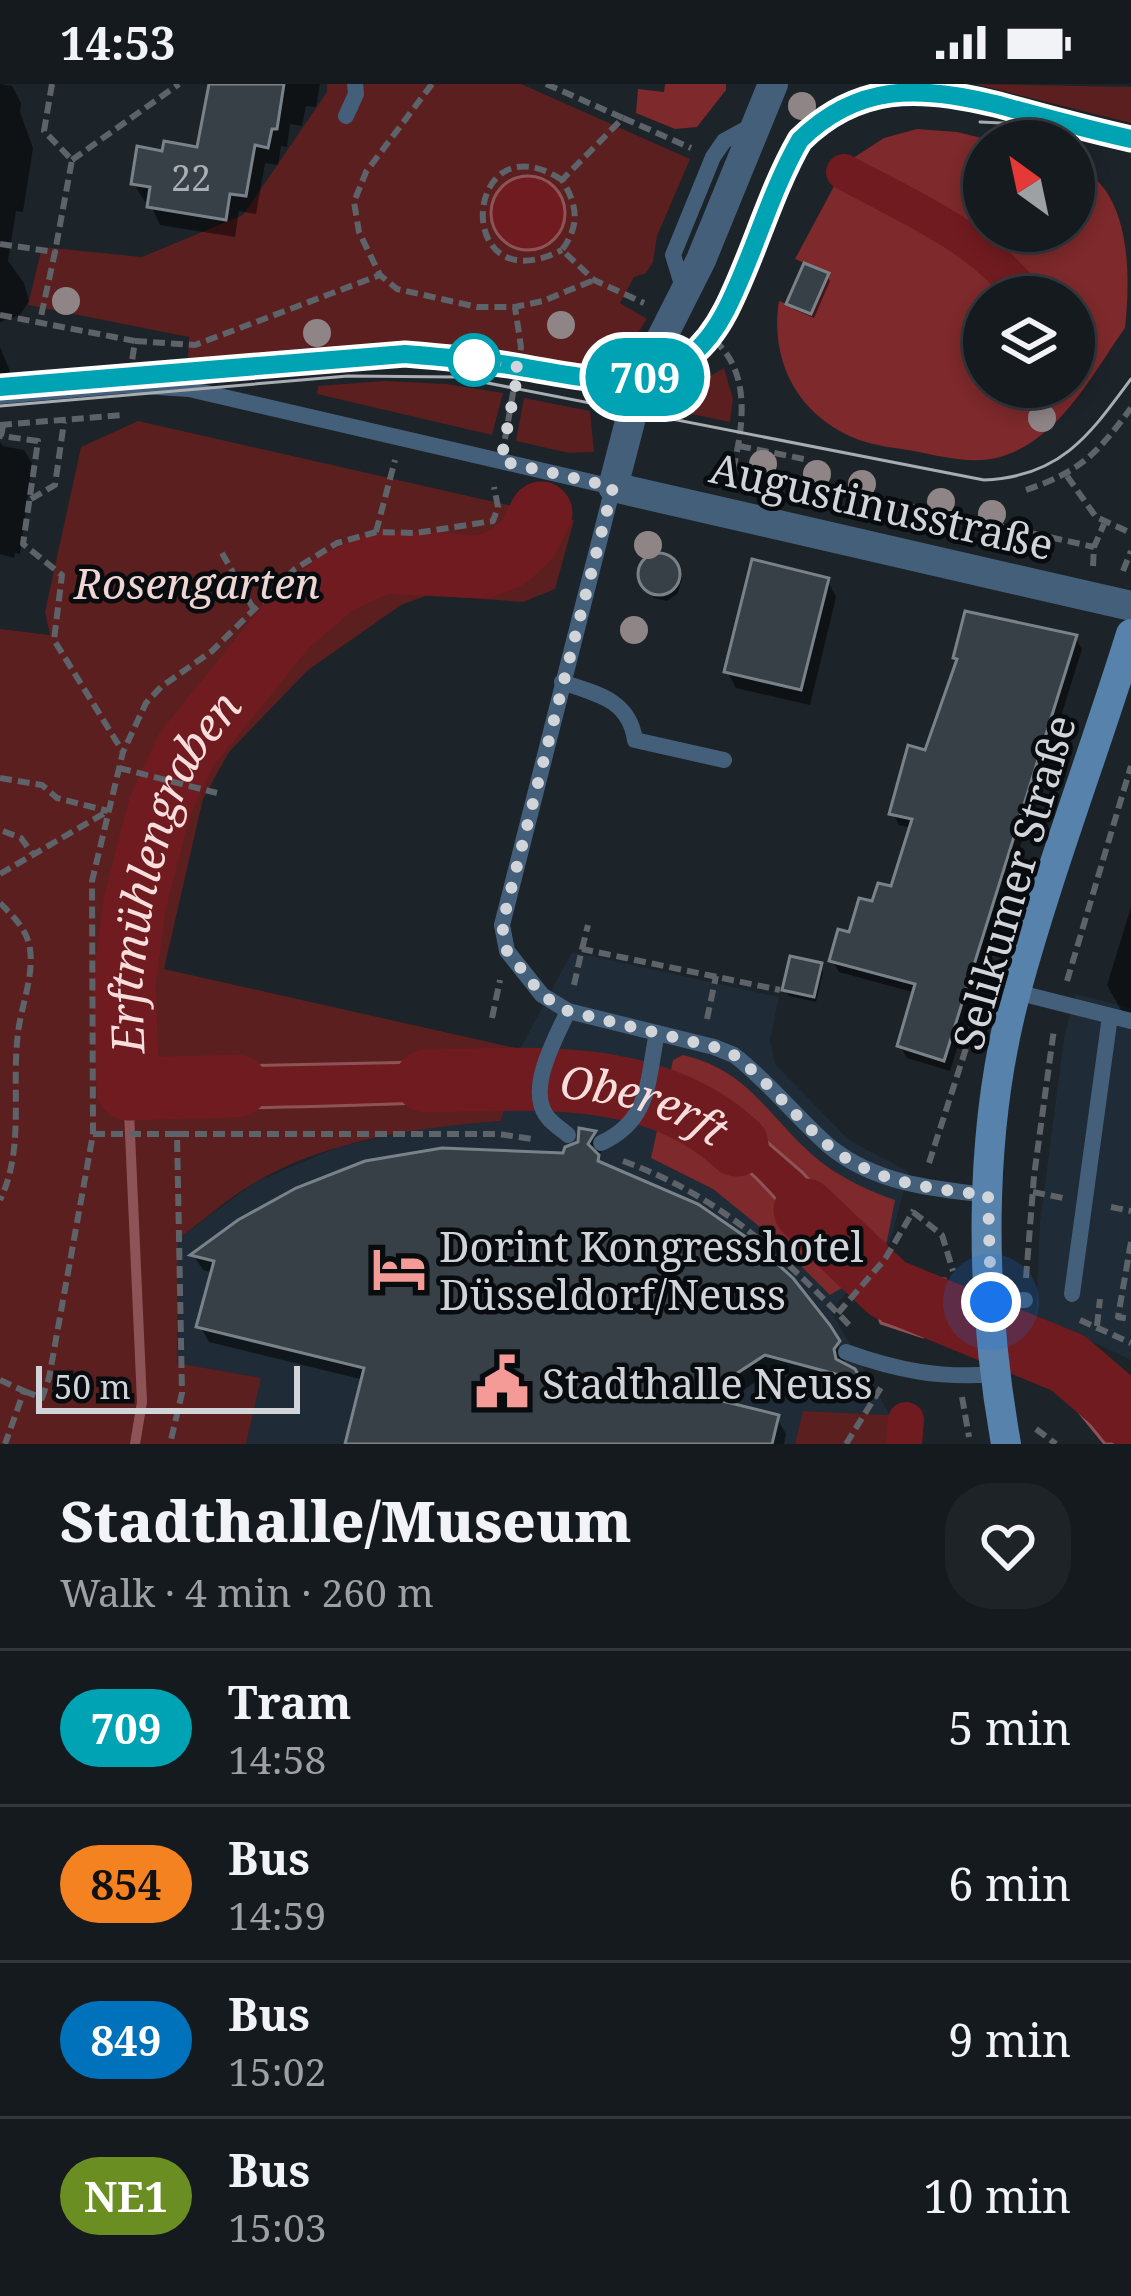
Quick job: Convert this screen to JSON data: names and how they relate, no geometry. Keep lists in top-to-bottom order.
{
  "streets": {
    "street": ["Augustinusstraße", "Selikumer Straße"]
  },
  "water": ["Erftmühlengraben", "Obererft"],
  "parks": ["Rosengarten"],
  "places": {
    "hotel": ["Dorint Kongresshotel Düsseldorf/Neuss"],
    "public building": ["Stadthalle Neuss"]
  },
  "lines": ["tram line 709"],
  "house_numbers": ["22"],
  "scale_bar": "50 m",
  "north": "top left",
  "page": {
    "status": "14:53",
    "on_map": "709",
    "scale": "50 m",
    "heading": ["Stadthalle/Museum", "Walk · 4 min · 260 m"],
    "list": [
      {
        "mark": "709",
        "name": "Tram",
        "note": "14:58",
        "value": "5 min"
      },
      {
        "mark": "854",
        "name": "Bus",
        "note": "14:59",
        "value": "6 min"
      },
      {
        "mark": "849",
        "name": "Bus",
        "note": "15:02",
        "value": "9 min"
      },
      {
        "mark": "NE1",
        "name": "Bus",
        "note": "15:03",
        "value": "10 min"
      }
    ]
  }
}
